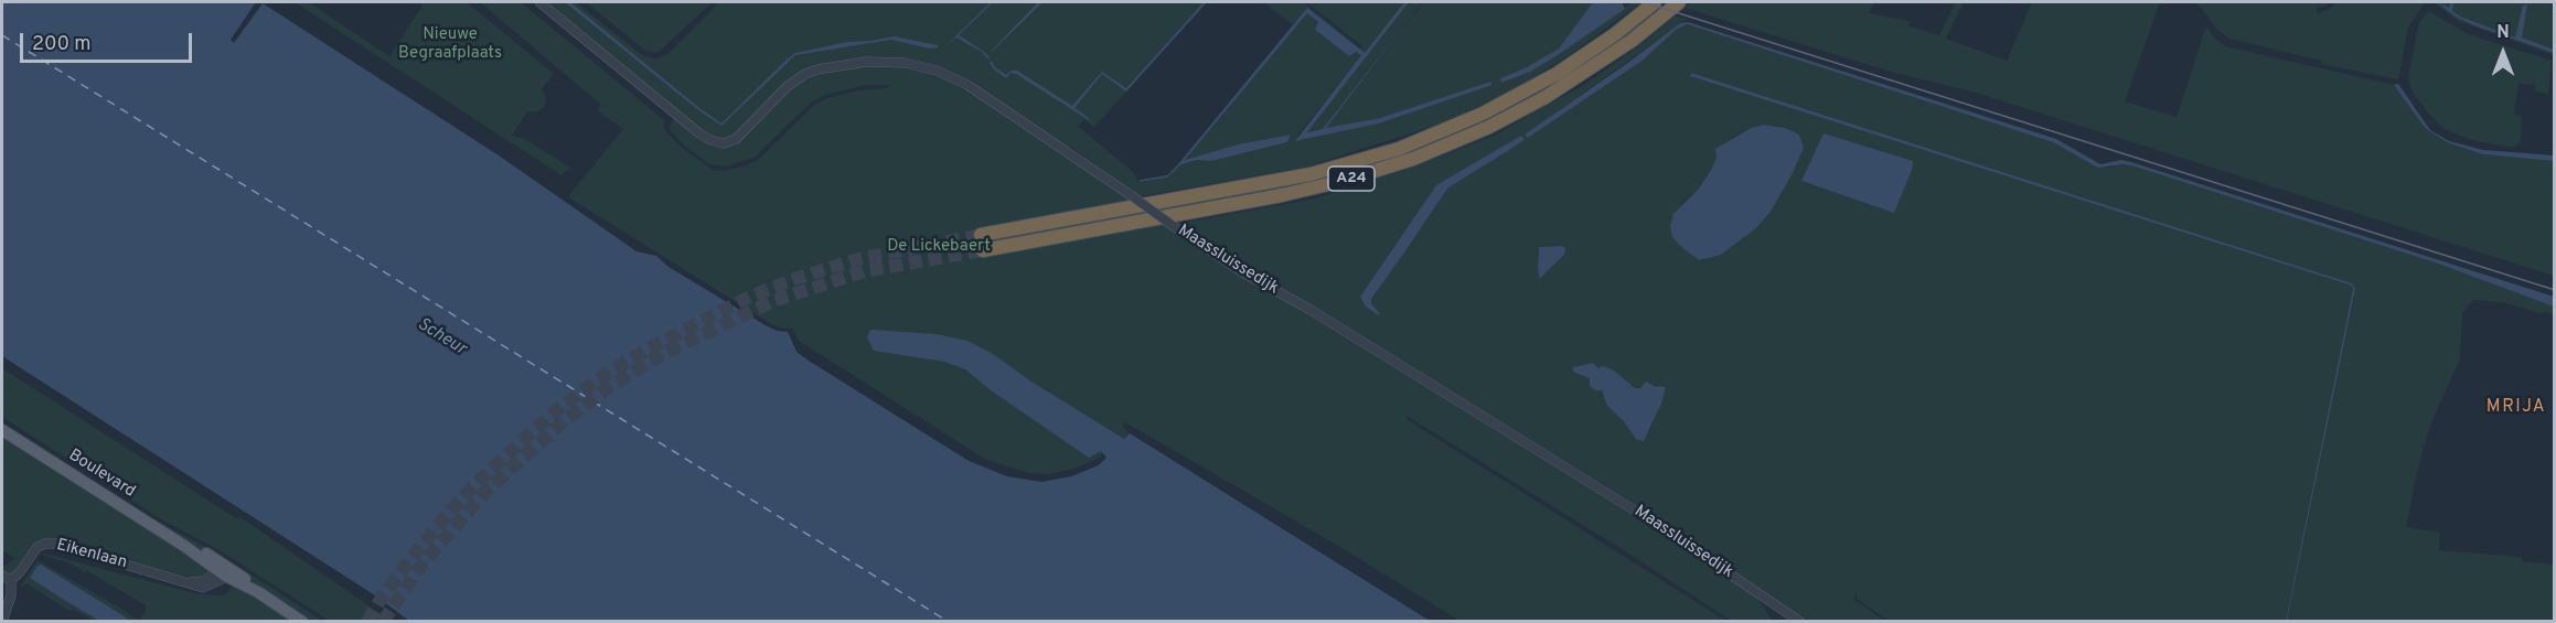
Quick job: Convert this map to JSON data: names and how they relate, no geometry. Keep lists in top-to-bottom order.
{
  "streets": {
    "highway": ["A24"],
    "main road": ["Boulevard"],
    "street": ["Maassluissedijk", "Eikenlaan"]
  },
  "crossings": [
    ["Boulevard", "Eikenlaan"]
  ],
  "districts": ["MRIJA"],
  "water": ["Scheur"],
  "parks": ["Nieuwe Begraafplaats", "De Lickebaert"],
  "scale_bar": "200 m",
  "north": "top"
}
